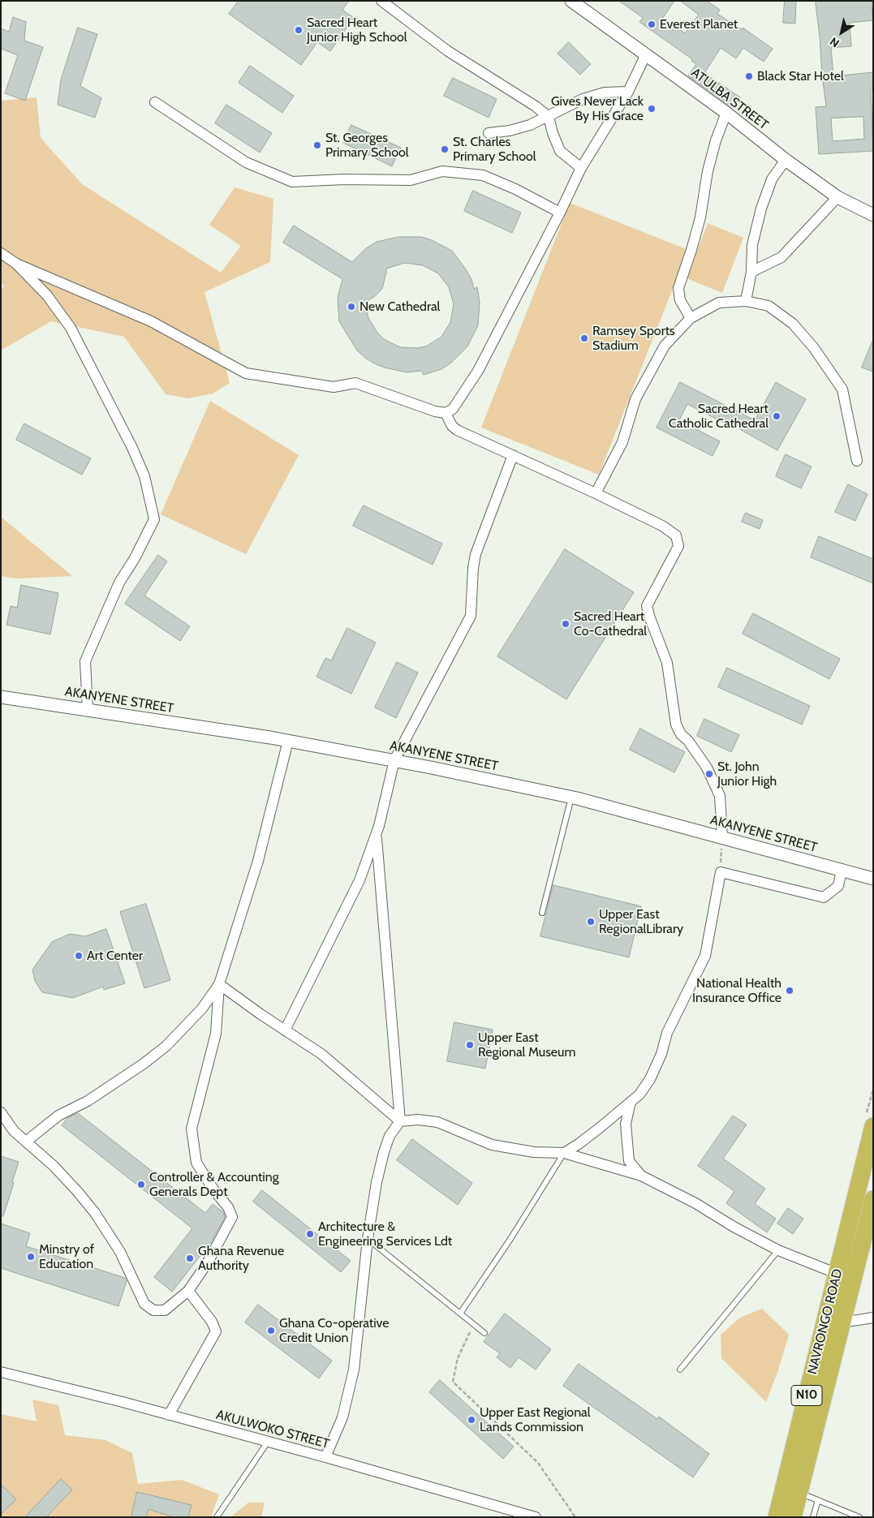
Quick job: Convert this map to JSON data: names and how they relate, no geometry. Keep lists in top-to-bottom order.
{
  "streets": {
    "highway": ["NAVRONGO ROAD", "N10"],
    "street": ["ATULBA STREET", "AKANYENE STREET", "AKULWOKO STREET"]
  },
  "places": [
    "Everest Planet",
    "Sacred Heart Junior High School",
    "Black Star Hotel",
    "Gives Never Lack By His Grace",
    "St. Georges Primary School",
    "St. Charles Primary School",
    "New Cathedral",
    "Ramsey Sports Stadium",
    "Sacred Heart Catholic Cathedral",
    "Sacred Heart Co-Cathedral",
    "St. John Junior High",
    "Upper East RegionalLibrary",
    "Art Center",
    "National Health Insurance Office",
    "Upper East Regional Museum",
    "Controller & Accounting Generals Dept",
    "Architecture & Engineering Services Ldt",
    "Minstry of Education",
    "Ghana Revenue Authority",
    "Ghana Co-operative Credit Union",
    "Upper East Regional Lands Commission"
  ],
  "north": "bottom left"
}
